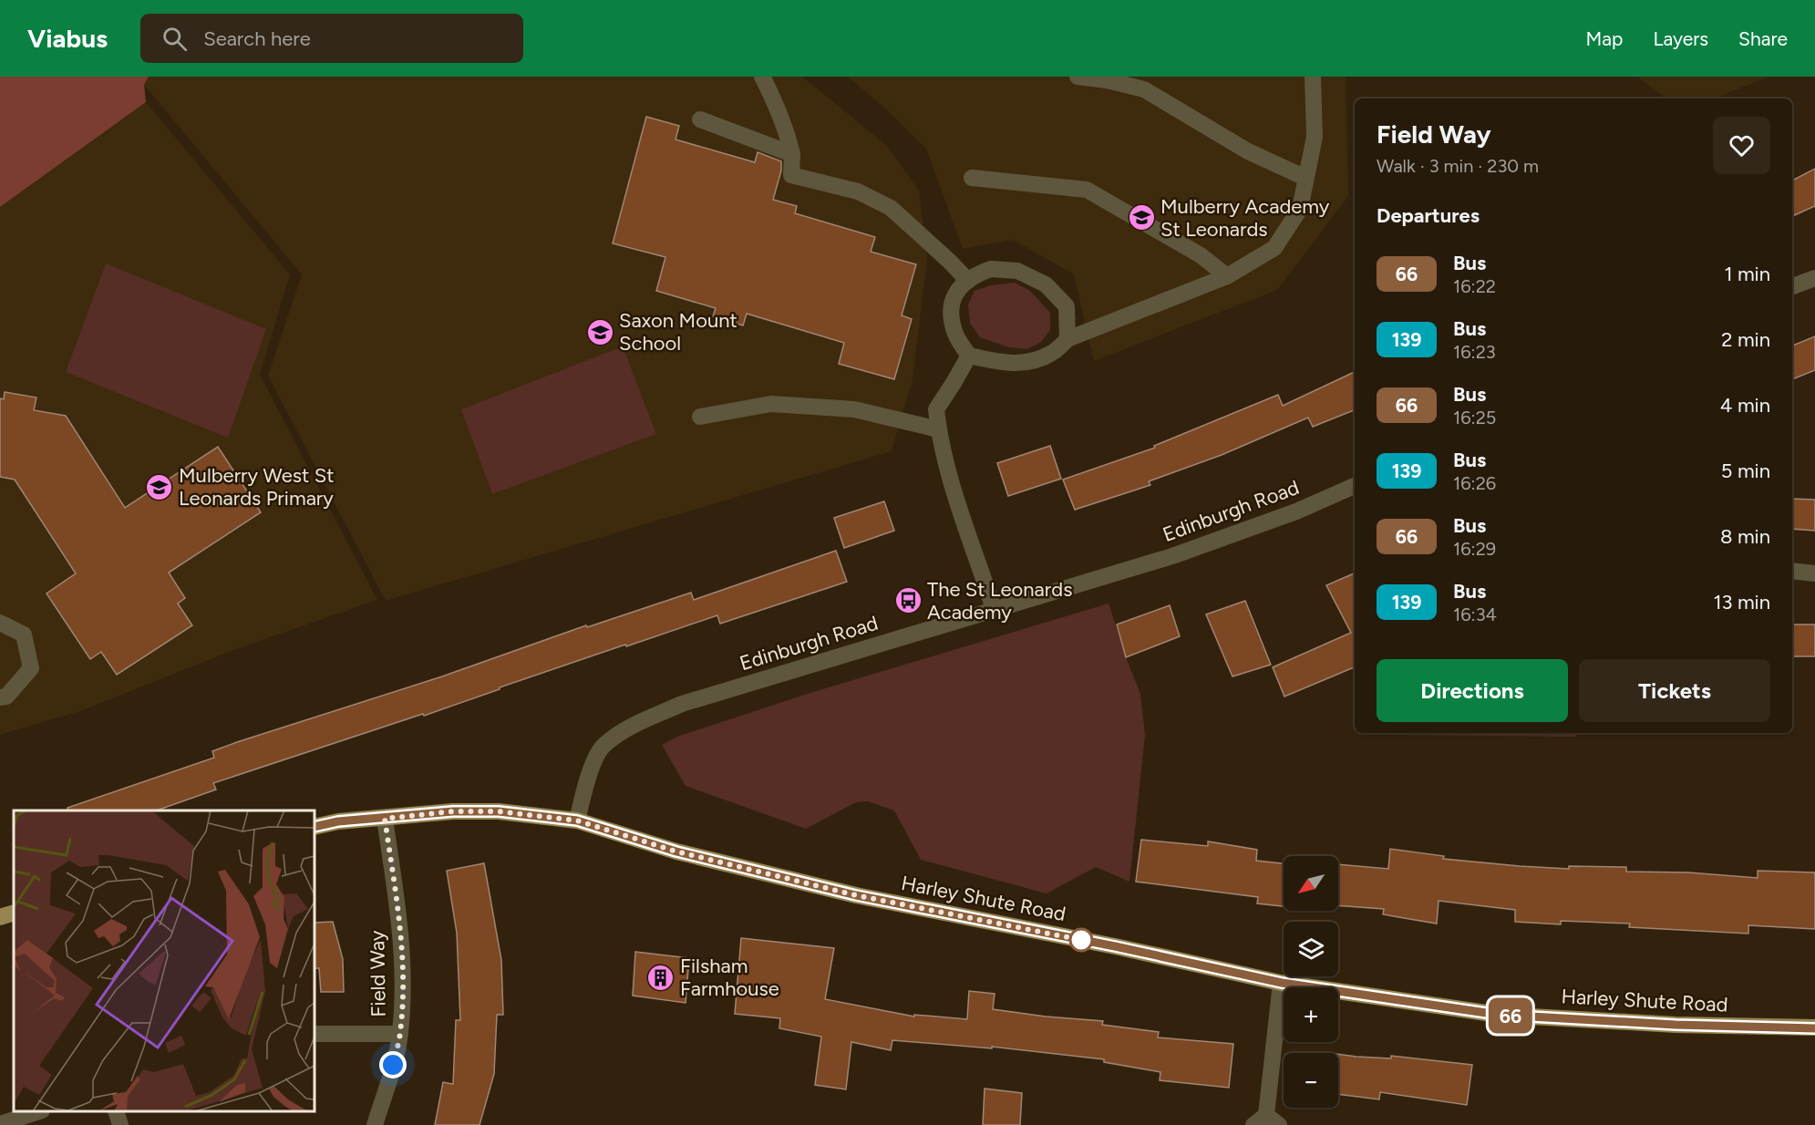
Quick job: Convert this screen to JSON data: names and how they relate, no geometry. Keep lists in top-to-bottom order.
{
  "streets": {
    "main road": ["Harley Shute Road"],
    "street": ["Edinburgh Road", "Field Way"]
  },
  "crossings": [
    ["Edinburgh Road", "Harley Shute Road"],
    ["Harley Shute Road", "Field Way"]
  ],
  "places": {
    "school or university": ["Mulberry Academy St Leonards", "Saxon Mount School", "Mulberry West St Leonards Primary"],
    "bus stop": ["The St Leonards Academy"],
    "building": ["Filsham Farmhouse"]
  },
  "lines": ["bus line 66"],
  "north": "bottom left",
  "page": {
    "header": "Viabus",
    "search": "Search here",
    "nav": ["Map", "Layers", "Share"],
    "on_map": "66",
    "heading": [
      ["Field Way", "Walk · 3 min · 230 m"],
      "Departures"
    ],
    "list": [
      {
        "mark": "66",
        "name": "Bus",
        "note": "16:22",
        "value": "1 min"
      },
      {
        "mark": "139",
        "name": "Bus",
        "note": "16:23",
        "value": "2 min"
      },
      {
        "mark": "66",
        "name": "Bus",
        "note": "16:25",
        "value": "4 min"
      },
      {
        "mark": "139",
        "name": "Bus",
        "note": "16:26",
        "value": "5 min"
      },
      {
        "mark": "66",
        "name": "Bus",
        "note": "16:29",
        "value": "8 min"
      },
      {
        "mark": "139",
        "name": "Bus",
        "note": "16:34",
        "value": "13 min"
      }
    ],
    "buttons": ["Directions", "Tickets"],
    "map_buttons": ["+", "−"]
  }
}
